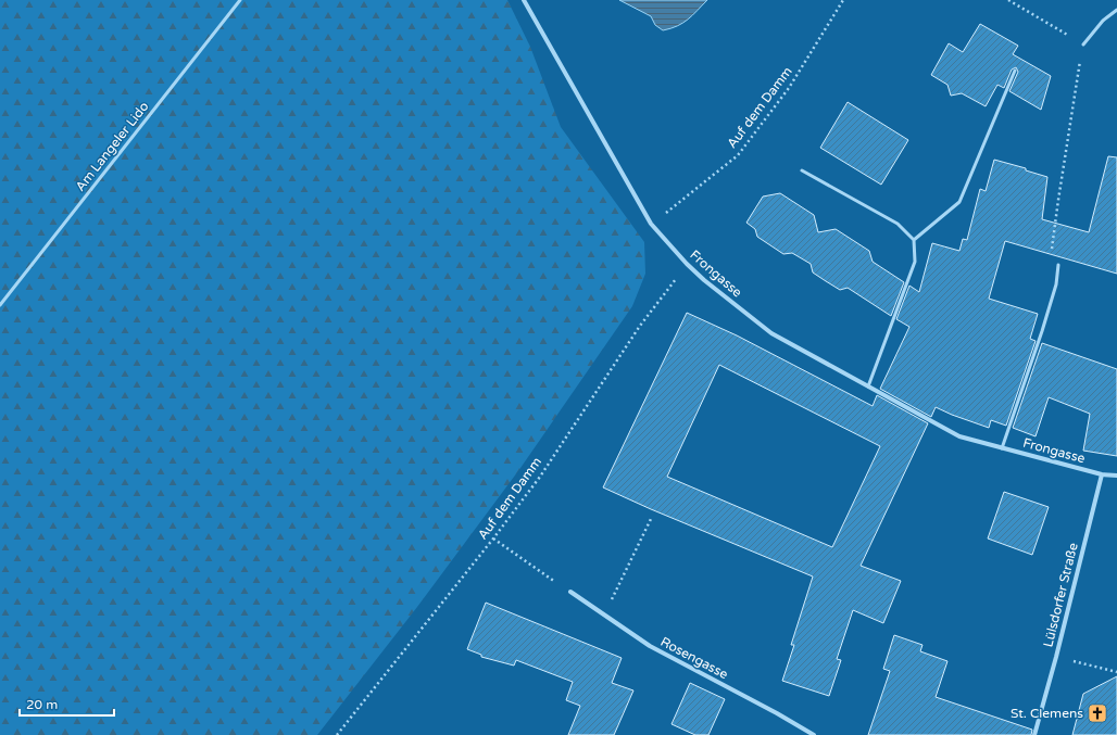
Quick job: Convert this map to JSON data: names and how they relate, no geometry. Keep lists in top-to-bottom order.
{
  "streets": {
    "street": ["Frongasse", "Lülsdorfer Straße", "Rosengasse"],
    "lane": ["Am Langeler Lido"],
    "path": ["Auf dem Damm"]
  },
  "crossings": [
    ["Auf dem Damm", "Frongasse"],
    ["Frongasse", "Lülsdorfer Straße"]
  ],
  "places": {
    "church": ["St. Clemens"]
  },
  "scale_bar": "20 m"
}
